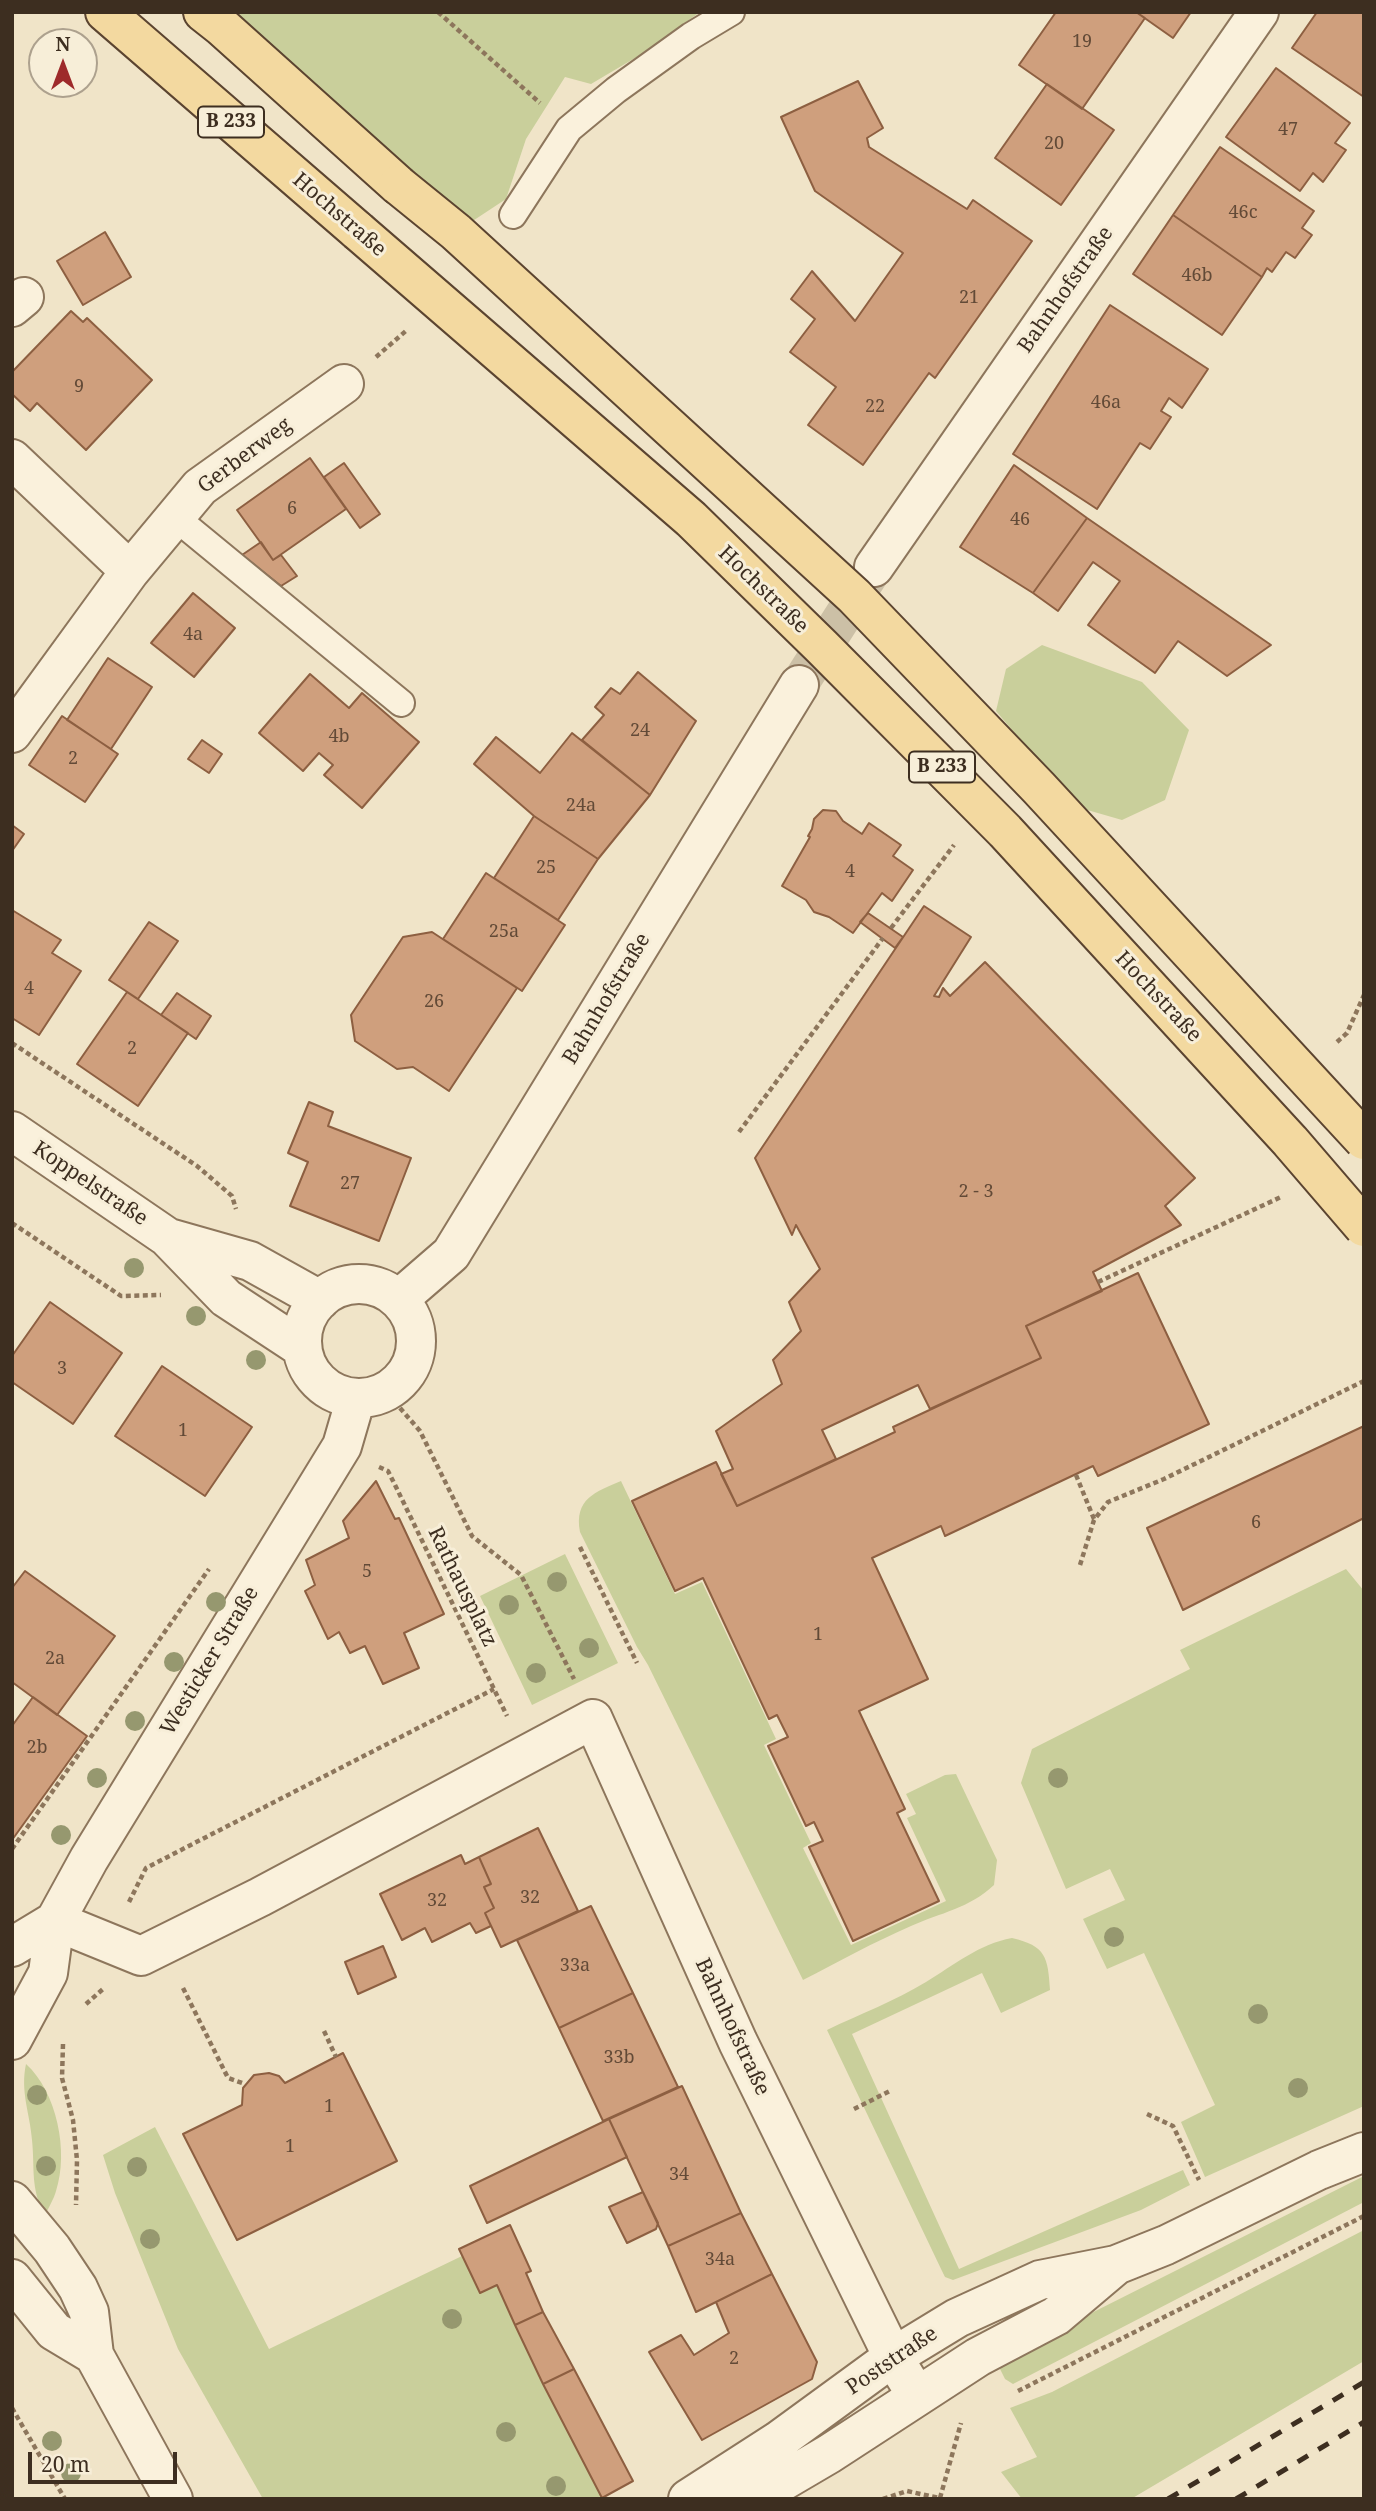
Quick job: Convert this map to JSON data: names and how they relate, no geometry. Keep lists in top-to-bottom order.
{
  "streets": {
    "main road": ["B 233", "Hochstraße"],
    "street": [
      "Bahnhofstraße",
      "Gerberweg",
      "Koppelstraße",
      "Westicker Straße",
      "Poststraße"
    ],
    "path": ["Rathausplatz"]
  },
  "crossings": [
    ["Bahnhofstraße", "Koppelstraße"],
    ["Bahnhofstraße", "Rathausplatz"],
    ["Bahnhofstraße", "Westicker Straße"],
    ["Bahnhofstraße", "Poststraße"],
    ["Koppelstraße", "Westicker Straße"]
  ],
  "house_numbers": [
    "19",
    "47",
    "20",
    "46c",
    "46b",
    "21",
    "9",
    "46a",
    "22",
    "6",
    "46",
    "4a",
    "24",
    "4b",
    "2",
    "24a",
    "25",
    "4",
    "25a",
    "4",
    "26",
    "2",
    "27",
    "2 - 3",
    "3",
    "1",
    "6",
    "5",
    "1",
    "2a",
    "2b",
    "32",
    "32",
    "33a",
    "33b",
    "1",
    "1",
    "34",
    "34a",
    "2"
  ],
  "scale_bar": "20 m",
  "north": "top"
}
